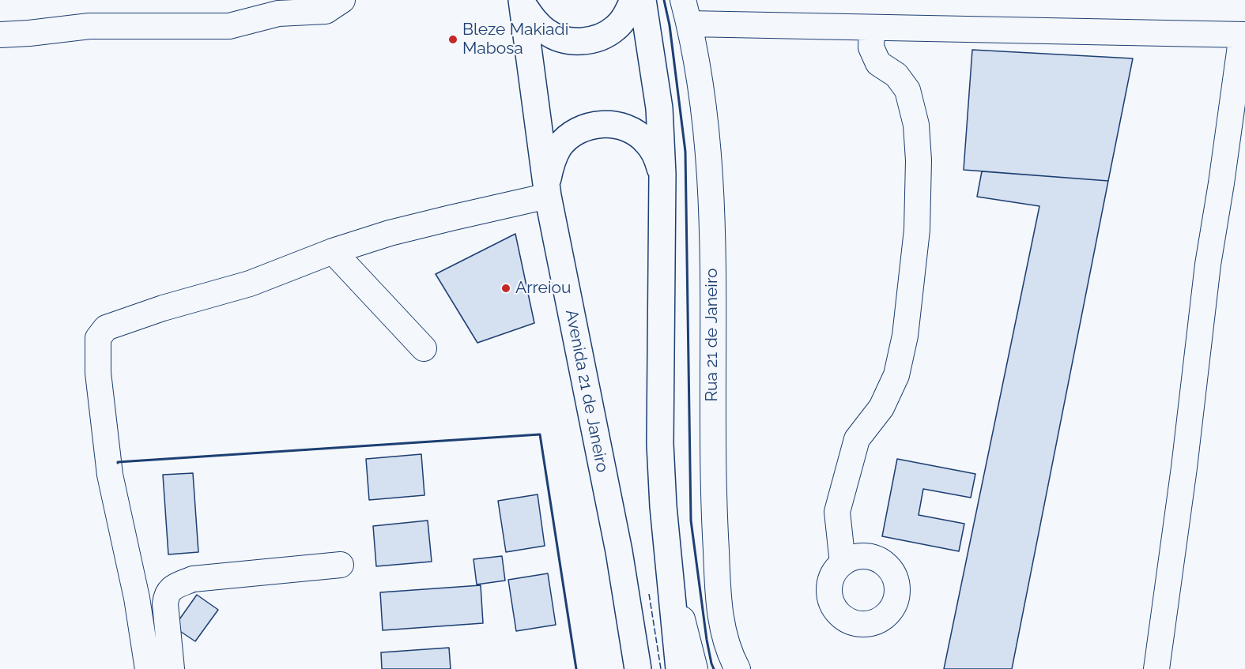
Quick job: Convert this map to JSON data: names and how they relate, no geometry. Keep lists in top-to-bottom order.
{
  "streets": {
    "main road": ["Avenida 21 de Janeiro"],
    "street": ["Rua 21 de Janeiro"]
  },
  "places": ["Bleze Makiadi Mabosa", "Arreiou"]
}
